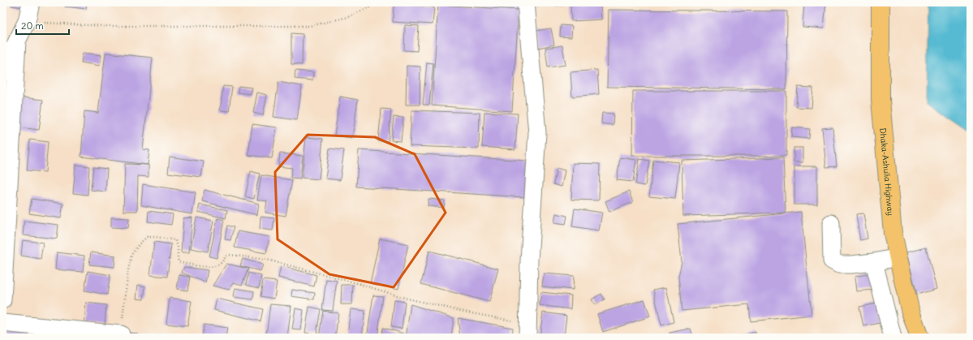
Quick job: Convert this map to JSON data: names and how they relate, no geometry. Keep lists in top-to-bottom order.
{
  "streets": {
    "highway": ["Dhaka-Ashulia Highway"]
  },
  "scale_bar": "20 m"
}
